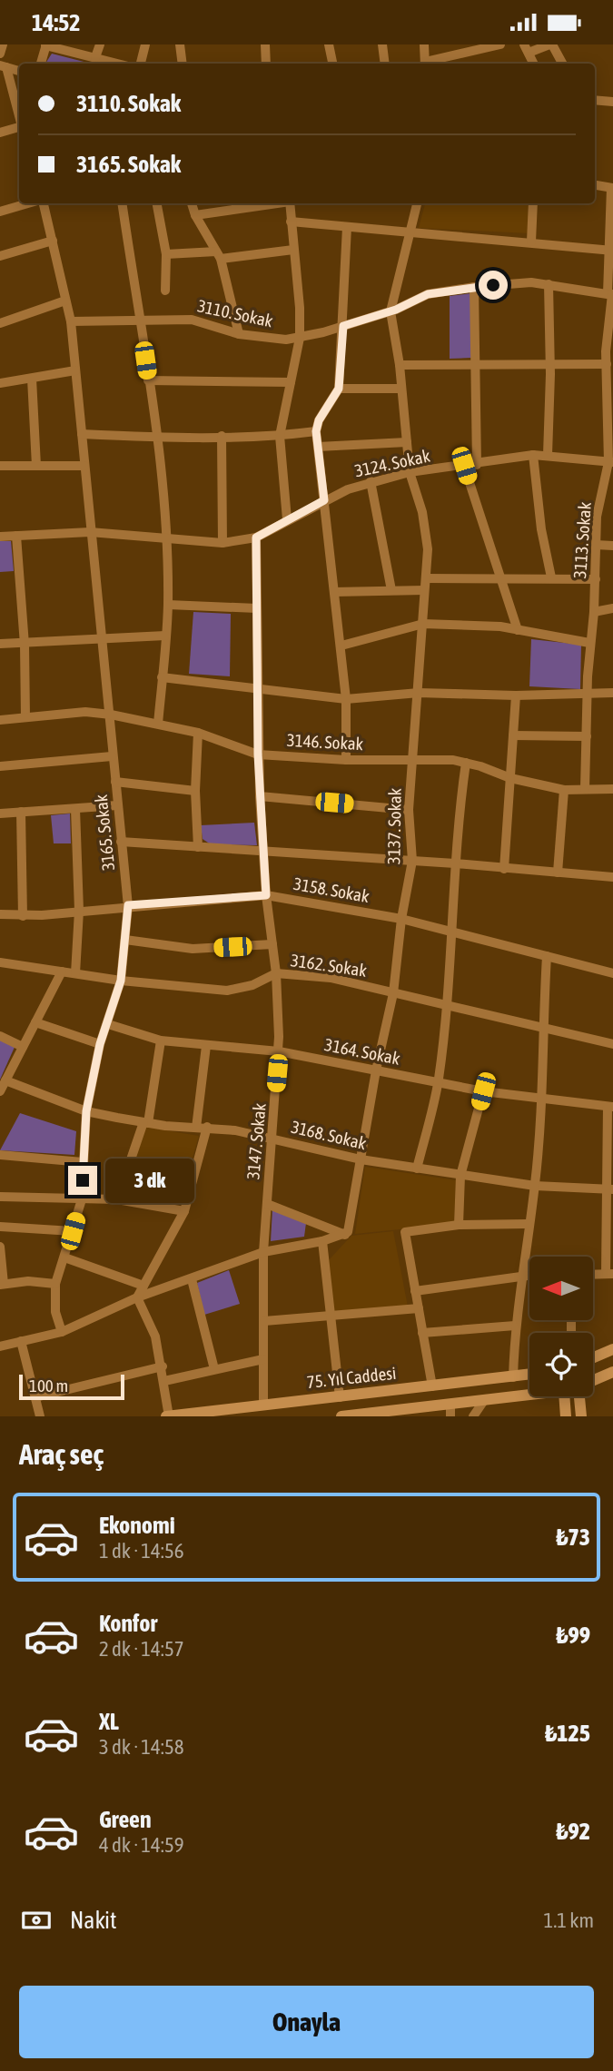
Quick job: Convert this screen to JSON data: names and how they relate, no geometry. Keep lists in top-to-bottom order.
{
  "streets": {
    "main road": ["75. Yıl Caddesi"],
    "street": [
      "3110. Sokak",
      "3124. Sokak",
      "3113. Sokak",
      "3146. Sokak",
      "3137. Sokak",
      "3165. Sokak",
      "3158. Sokak",
      "3162. Sokak",
      "3164. Sokak",
      "3168. Sokak",
      "3147. Sokak"
    ]
  },
  "crossings": [
    ["3110. Sokak", "3113. Sokak"],
    ["3110. Sokak", "3137. Sokak"],
    ["3110. Sokak", "3165. Sokak"],
    ["3124. Sokak", "3113. Sokak"],
    ["3124. Sokak", "3137. Sokak"],
    ["3124. Sokak", "3165. Sokak"],
    ["3124. Sokak", "3147. Sokak"],
    ["3113. Sokak", "3146. Sokak"],
    ["3146. Sokak", "3137. Sokak"],
    ["3146. Sokak", "3165. Sokak"],
    ["3146. Sokak", "3147. Sokak"],
    ["3137. Sokak", "3158. Sokak"],
    ["3137. Sokak", "3162. Sokak"],
    ["3137. Sokak", "3164. Sokak"],
    ["3137. Sokak", "3168. Sokak"],
    ["3165. Sokak", "3158. Sokak"],
    ["3165. Sokak", "3162. Sokak"],
    ["3165. Sokak", "3164. Sokak"],
    ["3165. Sokak", "3168. Sokak"],
    ["3158. Sokak", "3147. Sokak"],
    ["3162. Sokak", "3147. Sokak"],
    ["3164. Sokak", "3147. Sokak"],
    ["3168. Sokak", "3147. Sokak"],
    ["3147. Sokak", "75. Yıl Caddesi"]
  ],
  "scale_bar": "100 m",
  "north": "left",
  "page": {
    "status": "14:52",
    "banner": ["3110. Sokak", "3165. Sokak"],
    "bubble": "3 dk",
    "scale": "100 m",
    "heading": "Araç seç",
    "list": [
      {
        "name": "Ekonomi",
        "note": "1 dk · 14:56",
        "value": "₺73"
      },
      {
        "name": "Konfor",
        "note": "2 dk · 14:57",
        "value": "₺99"
      },
      {
        "name": "XL",
        "note": "3 dk · 14:58",
        "value": "₺125"
      },
      {
        "name": "Green",
        "note": "4 dk · 14:59",
        "value": "₺92"
      }
    ],
    "pay": ["Nakit", "1.1 km"],
    "buttons": "Onayla"
  }
}
